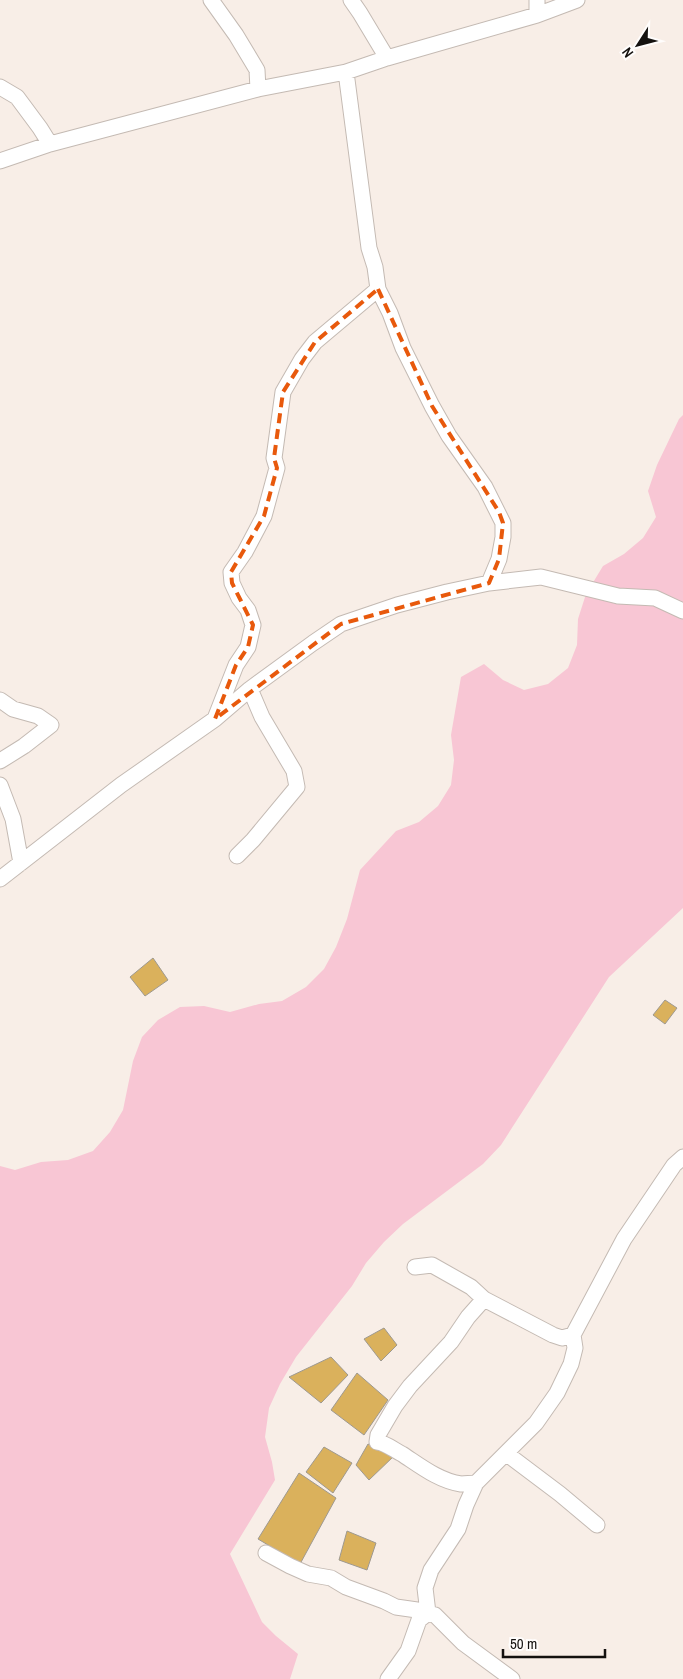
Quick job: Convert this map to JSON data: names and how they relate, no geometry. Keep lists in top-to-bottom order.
{
  "scale_bar": "50 m",
  "north": "bottom left"
}
